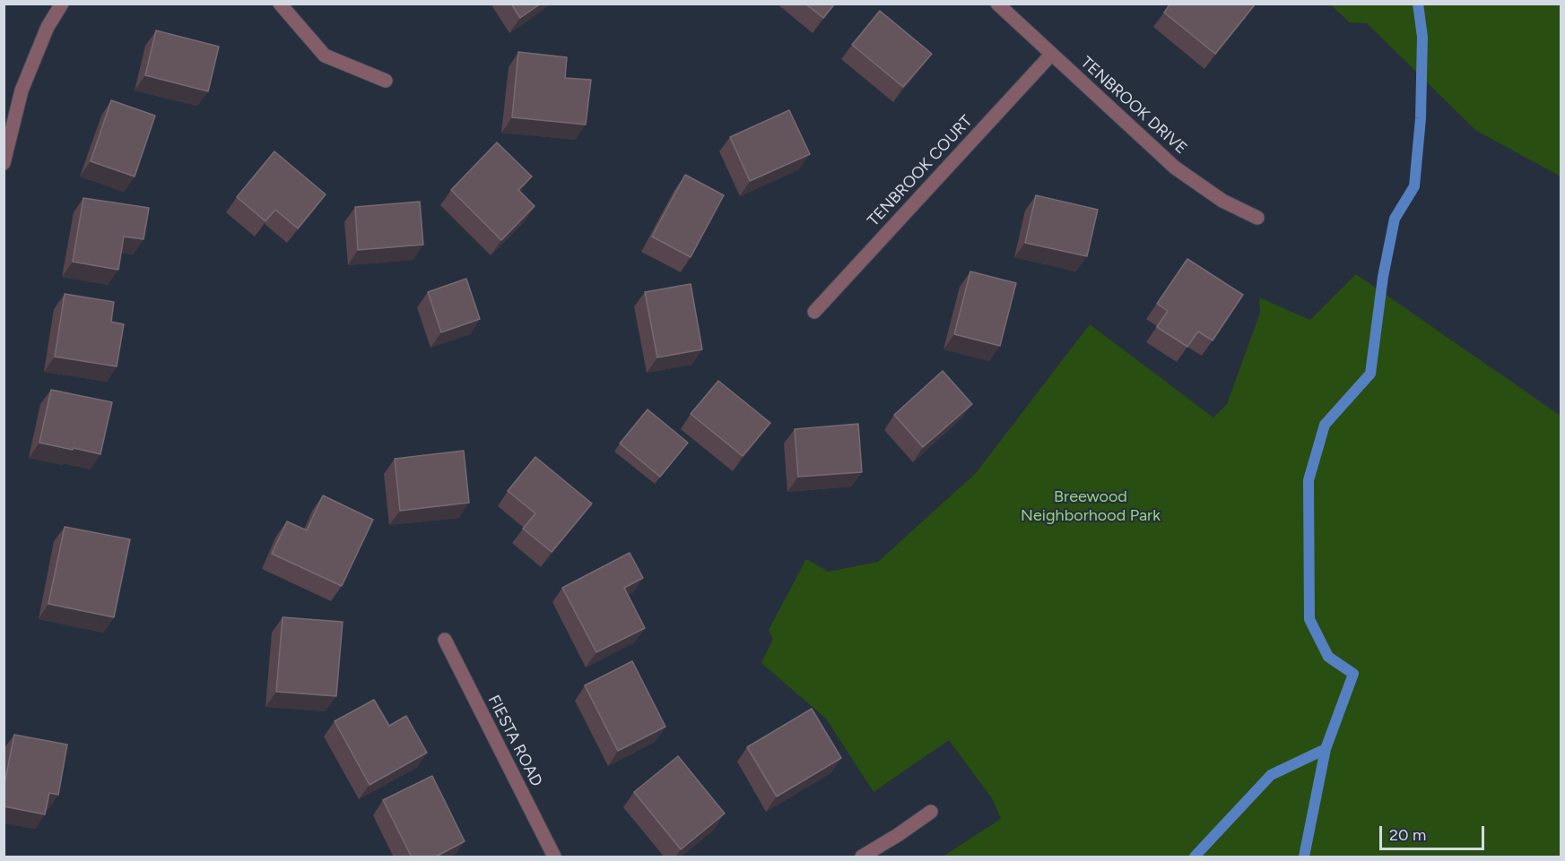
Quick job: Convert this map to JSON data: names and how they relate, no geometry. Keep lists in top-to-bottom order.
{
  "streets": {
    "street": ["TENBROOK DRIVE", "TENBROOK COURT", "FIESTA ROAD"]
  },
  "crossings": [
    ["TENBROOK DRIVE", "TENBROOK COURT"]
  ],
  "parks": ["Breewood Neighborhood Park"],
  "scale_bar": "20 m"
}
